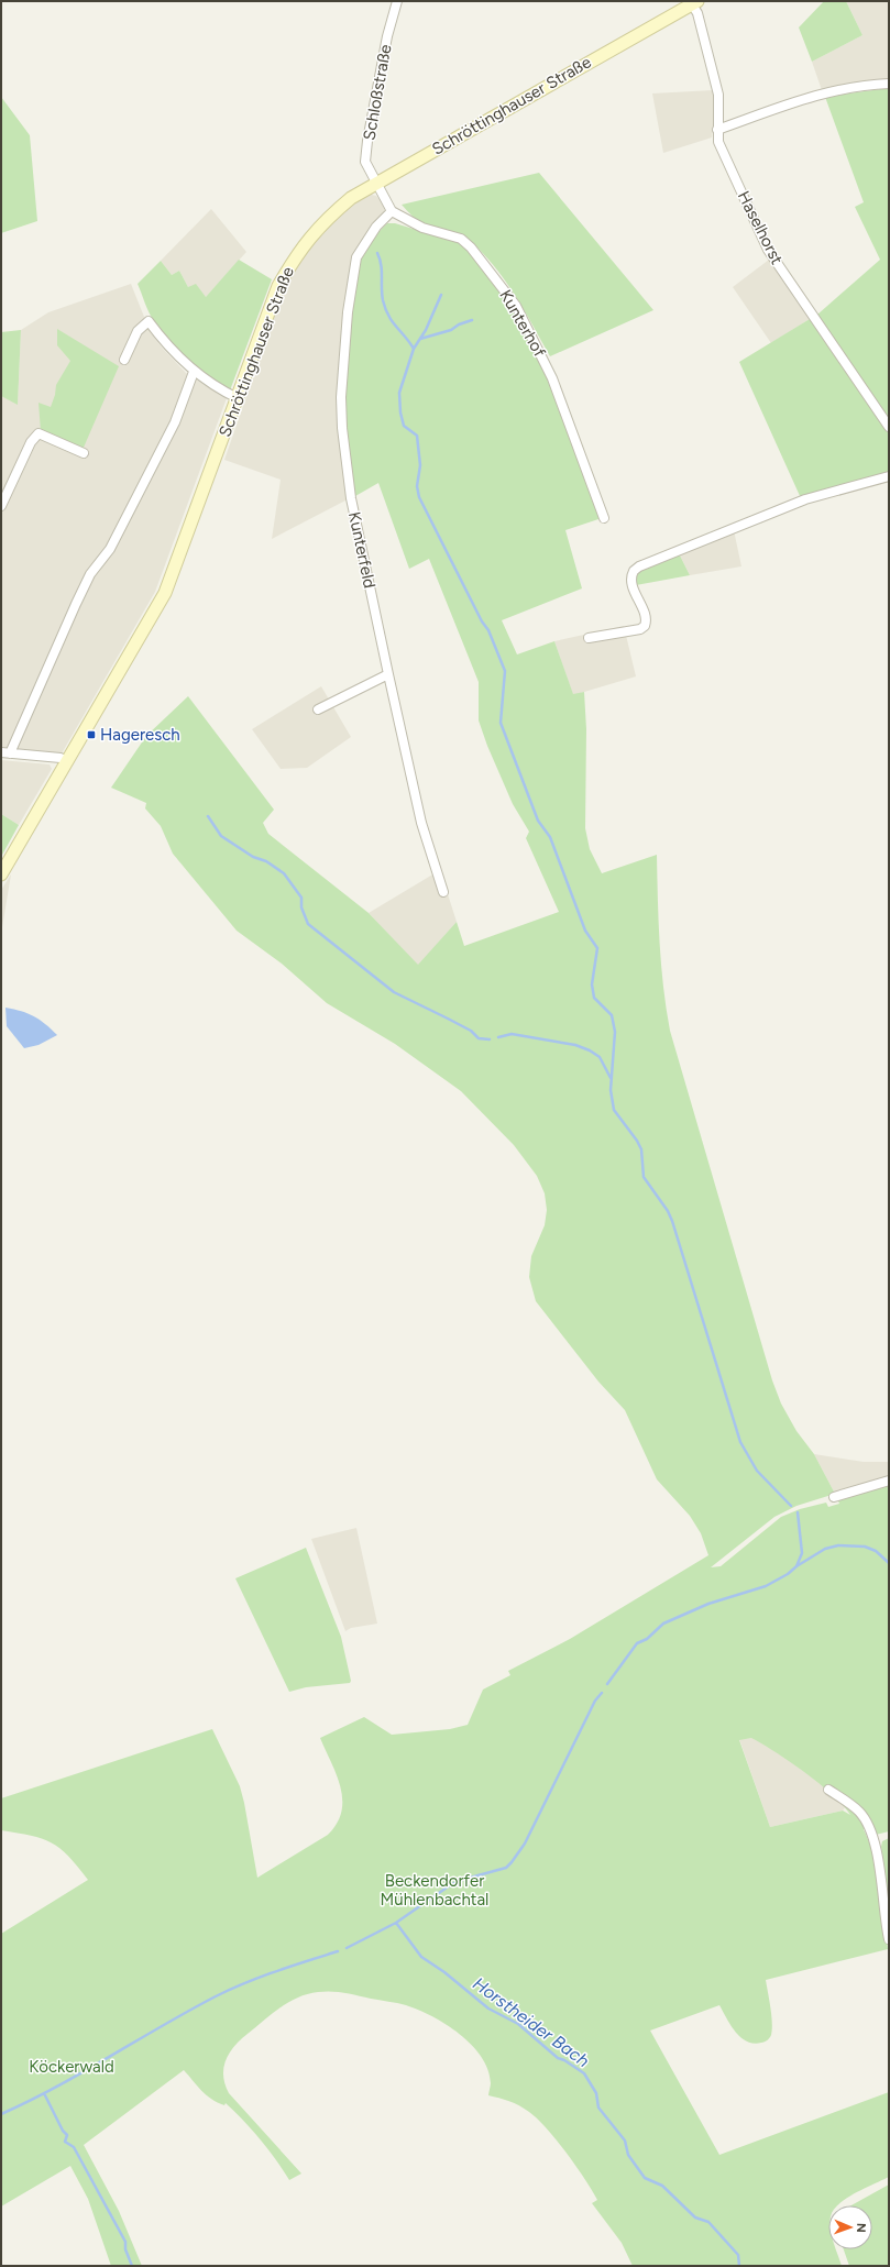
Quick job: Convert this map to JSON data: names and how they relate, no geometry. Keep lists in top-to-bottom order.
{
  "streets": {
    "main road": ["Schröttinghauser Straße"],
    "street": [
      "Schloßstraße",
      "Haselhorst",
      "Kunterhof",
      "Kunterfeld"
    ]
  },
  "crossings": [
    ["Schloßstraße", "Schröttinghauser Straße"],
    ["Schröttinghauser Straße", "Haselhorst"],
    ["Kunterhof", "Kunterfeld"]
  ],
  "water": ["Horstheider Bach"],
  "parks": ["Beckendorfer Mühlenbachtal", "Köckerwald"],
  "places": {
    "transit": ["Hageresch"]
  },
  "north": "right"
}
